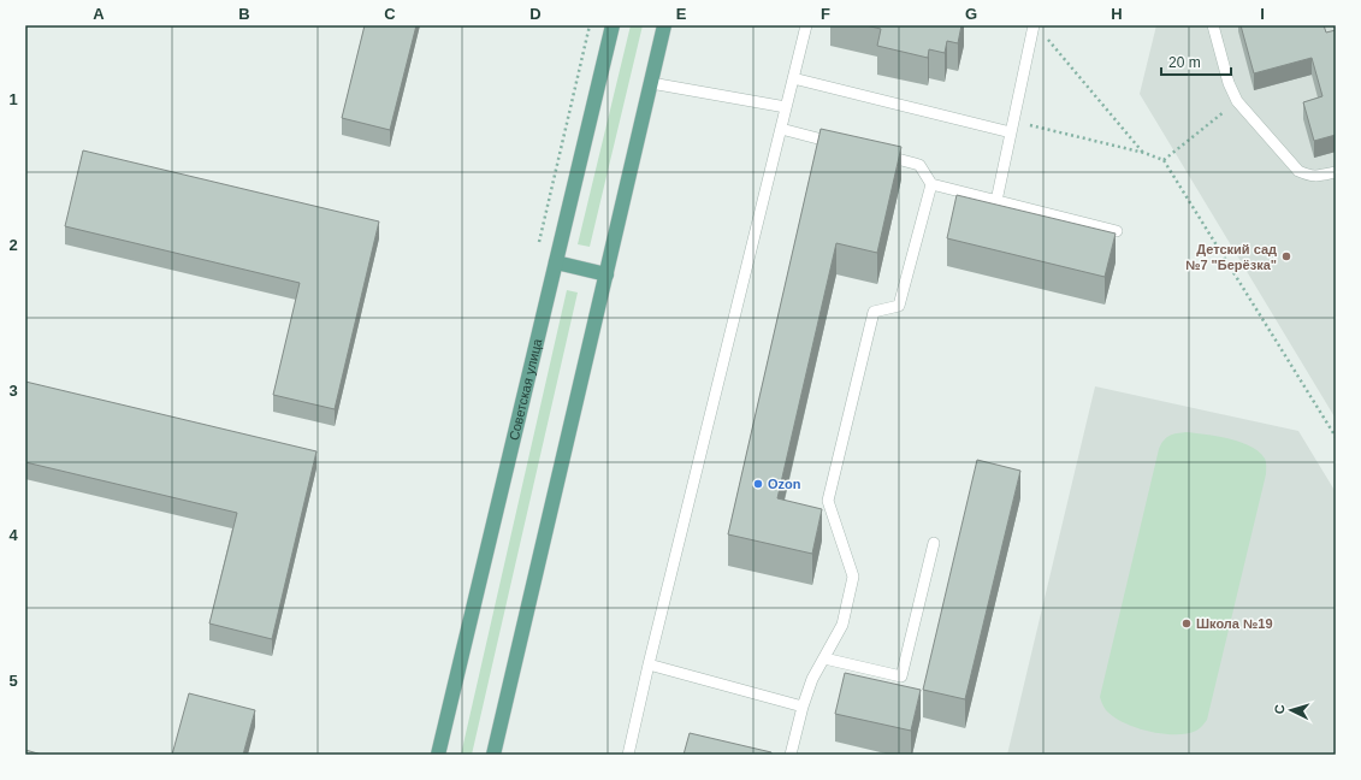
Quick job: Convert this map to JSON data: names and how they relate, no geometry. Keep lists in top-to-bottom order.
{
  "streets": {
    "main road": ["Советская улица"]
  },
  "places": ["Детский сад №7 \"Берёзка\"", "Ozon", "Школа №19"],
  "scale_bar": "20 m",
  "north": "left",
  "grid": {
    "columns": [
      "A",
      "B",
      "C",
      "D",
      "E",
      "F",
      "G",
      "H",
      "I"
    ],
    "rows": [
      "1",
      "2",
      "3",
      "4",
      "5"
    ]
  }
}
